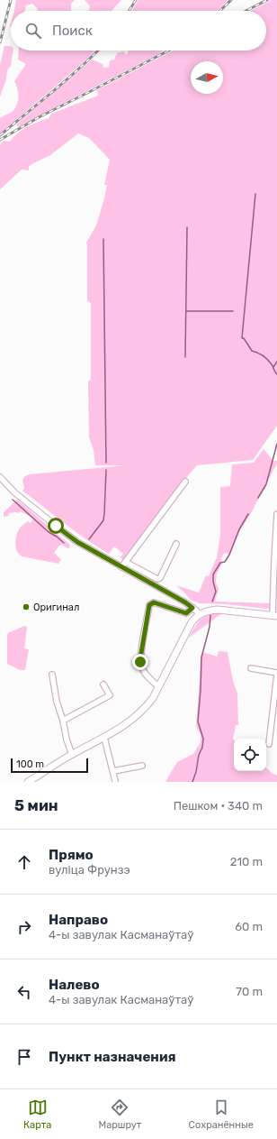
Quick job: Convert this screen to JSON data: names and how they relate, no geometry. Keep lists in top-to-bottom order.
{
  "places": ["Оригинал"],
  "scale_bar": "100 m",
  "north": "right",
  "page": {
    "search": "Поиск",
    "scale": "100 m",
    "heading": ["5 мин", "Пешком · 340 m"],
    "list": [
      ["Прямо", "вуліца Фрунзэ", "210 m"],
      ["Направо", "4-ы завулак Касманаўтаў", "60 m"],
      ["Налево", "4-ы завулак Касманаўтаў", "70 m"],
      "Пункт назначения"
    ],
    "nav": ["Карта", "Маршрут", "Сохранённые"]
  }
}
